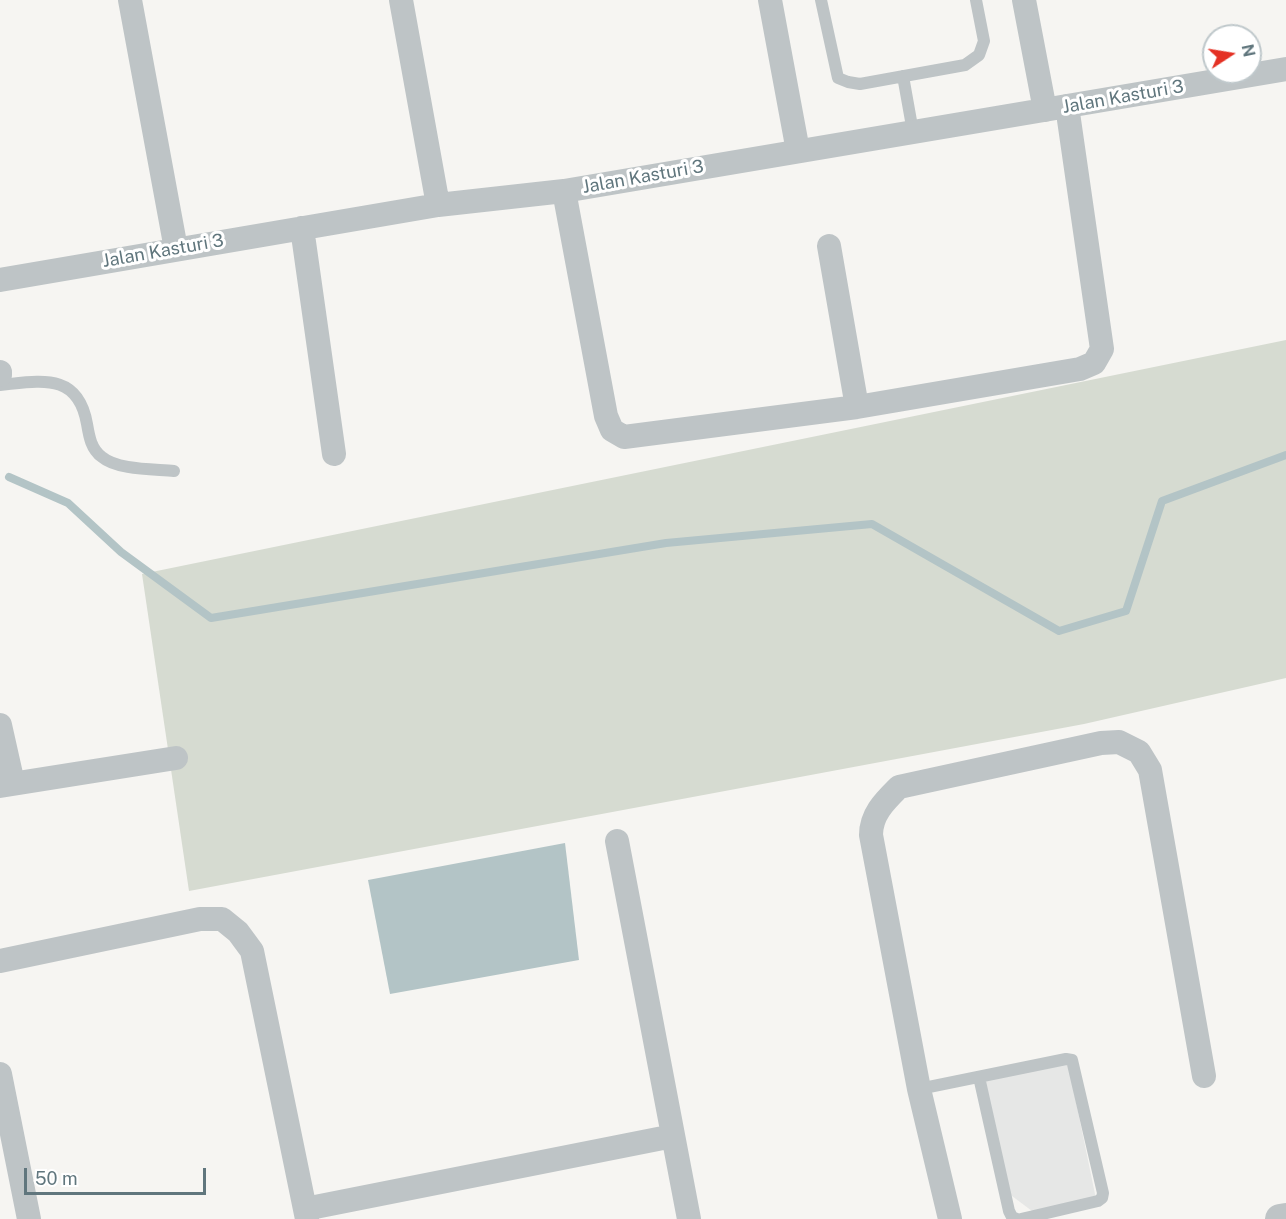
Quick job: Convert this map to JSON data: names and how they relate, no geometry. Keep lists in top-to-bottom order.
{
  "streets": {
    "street": ["Jalan Kasturi 3"]
  },
  "scale_bar": "50 m",
  "north": "right"
}
